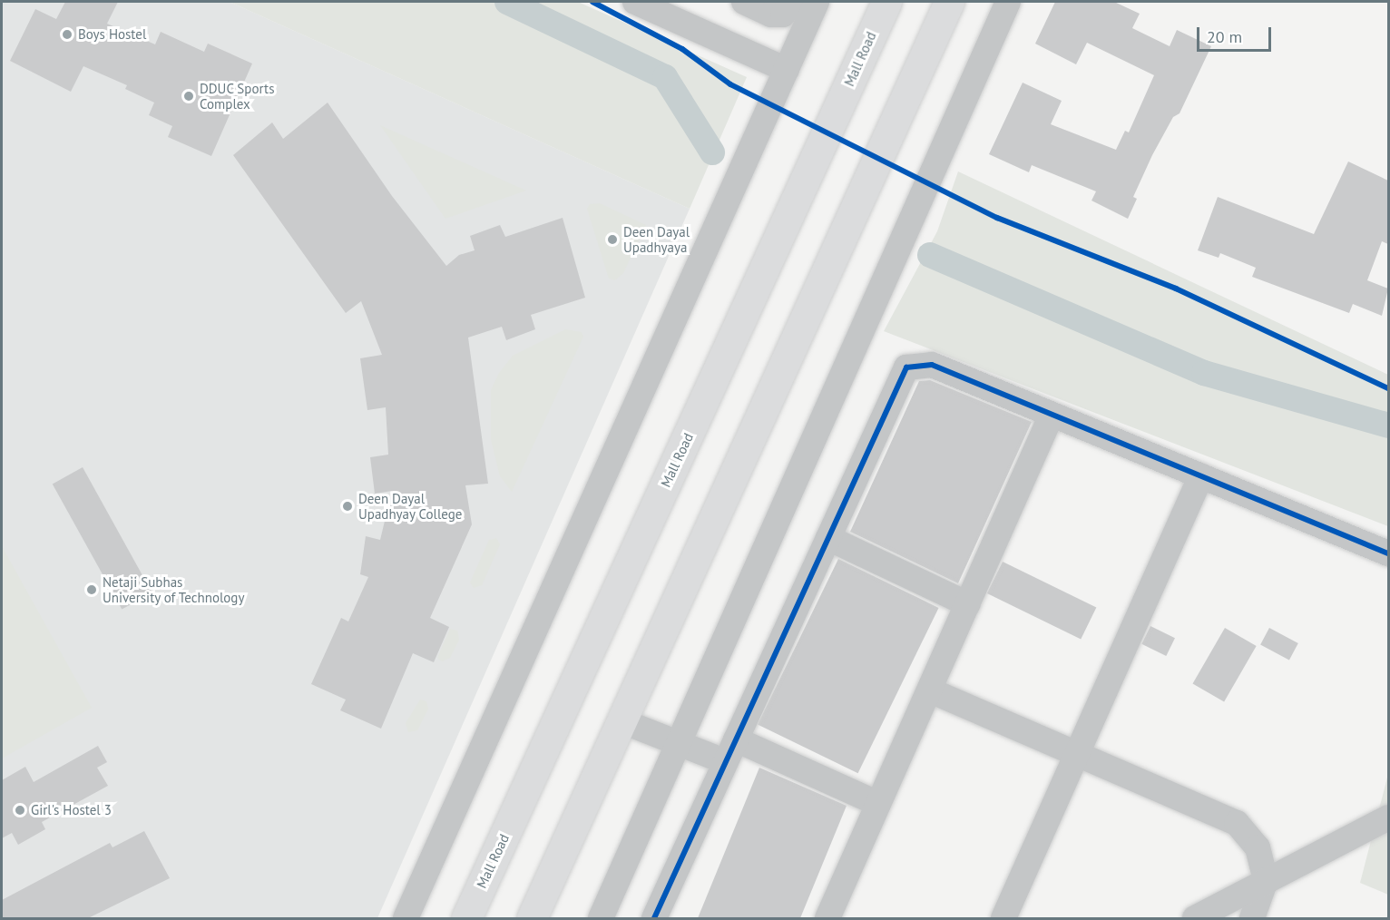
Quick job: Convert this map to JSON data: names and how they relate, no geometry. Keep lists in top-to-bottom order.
{
  "streets": {
    "main road": ["Mall Road"]
  },
  "places": [
    "Boys Hostel",
    "DDUC Sports Complex",
    "Deen Dayal Upadhyaya",
    "Deen Dayal Upadhyay College",
    "Netaji Subhas University of Technology",
    "Girl's Hostel 3"
  ],
  "scale_bar": "20 m"
}
